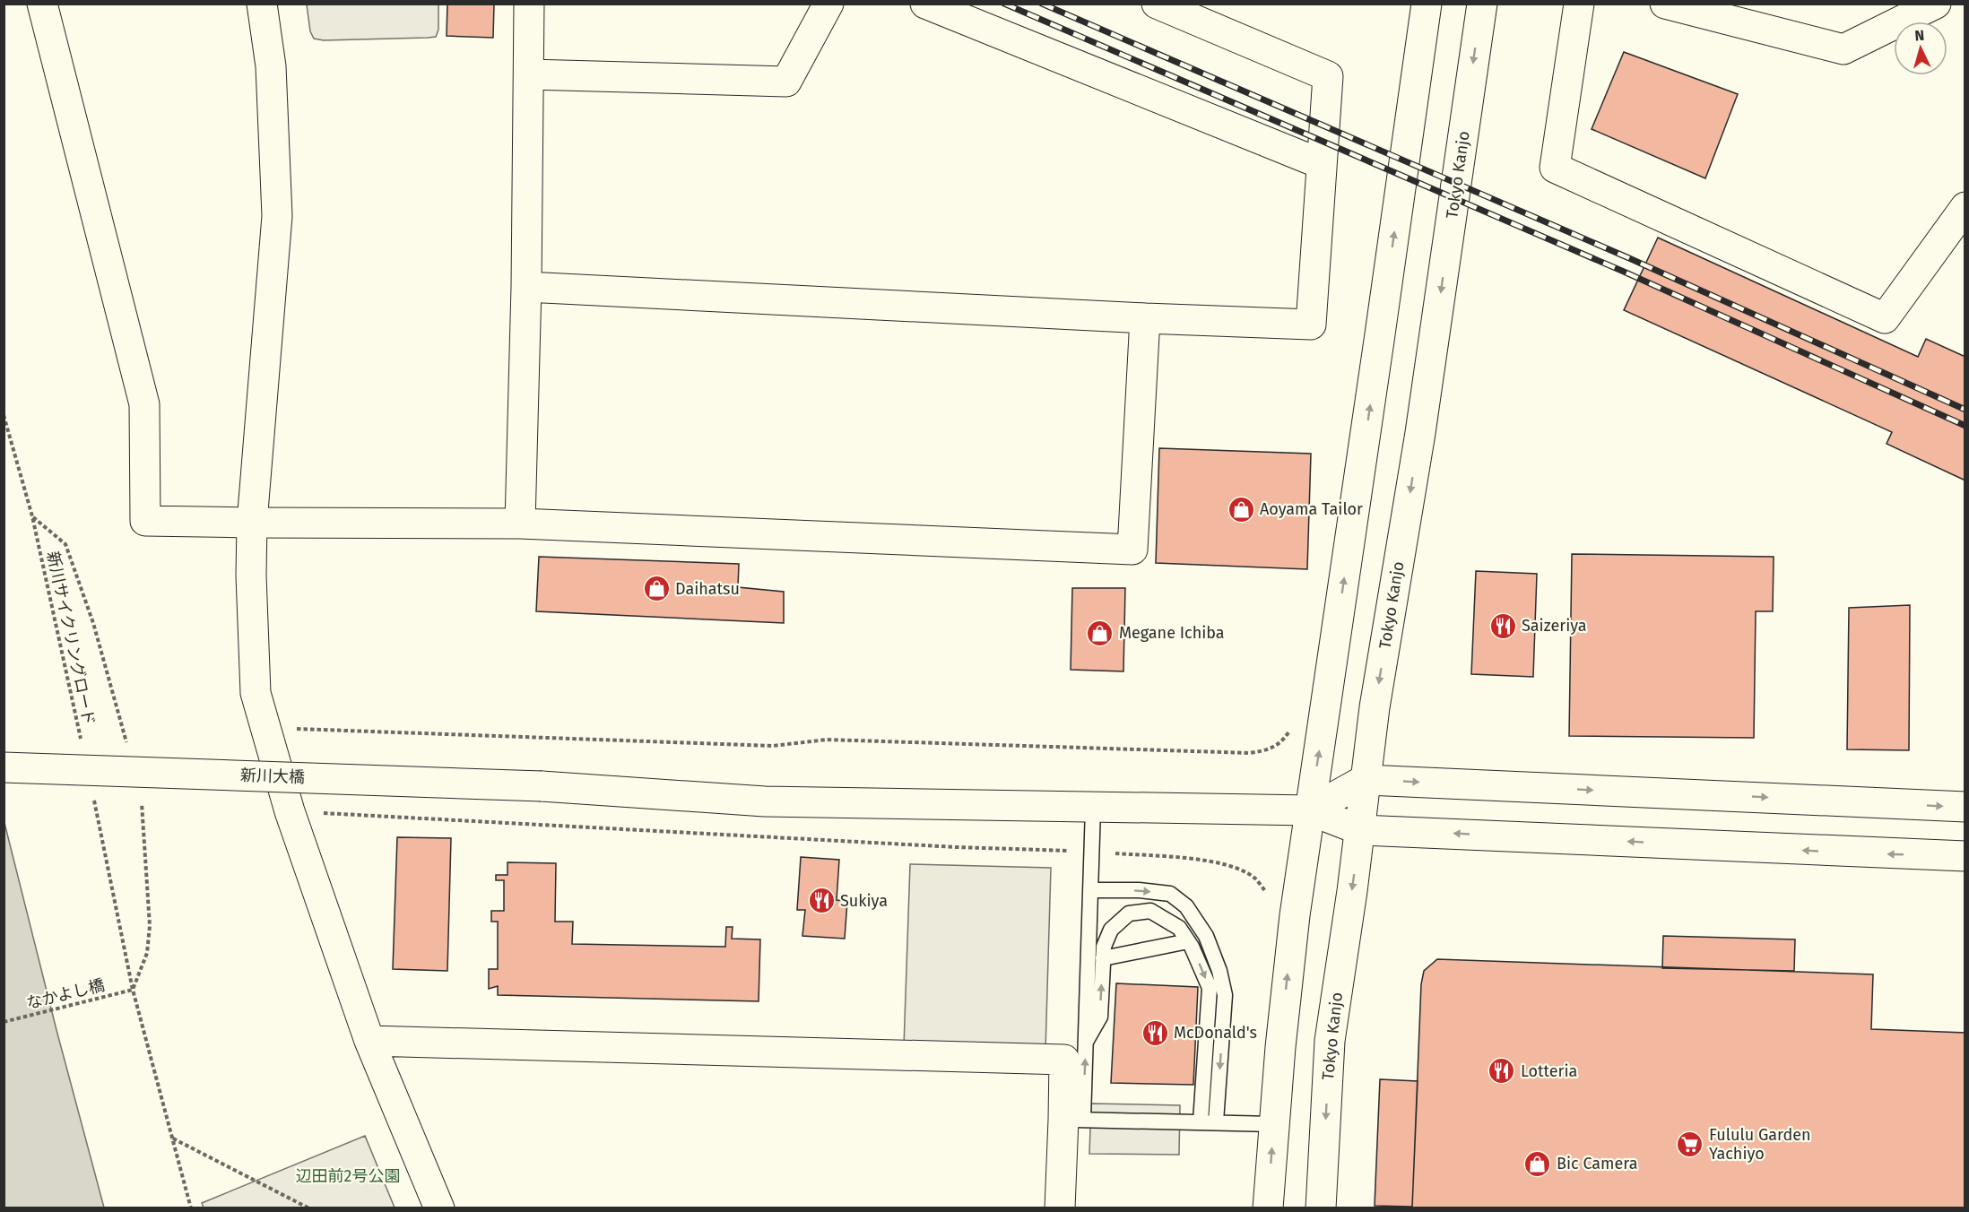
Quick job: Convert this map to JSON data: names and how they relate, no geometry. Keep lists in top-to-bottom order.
{
  "streets": {
    "main road": ["Tokyo Kanjo", "新川大橋"],
    "path": ["新川サイクリングロード", "なかよし橋"]
  },
  "parks": ["辺田前2号公園"],
  "places": {
    "shop": [
      "Aoyama Tailor",
      "Daihatsu",
      "Megane Ichiba",
      "Bic Camera"
    ],
    "restaurant": [
      "Saizeriya",
      "Sukiya",
      "McDonald's",
      "Lotteria"
    ],
    "supermarket": ["Fululu Garden Yachiyo"]
  },
  "north": "top"
}
